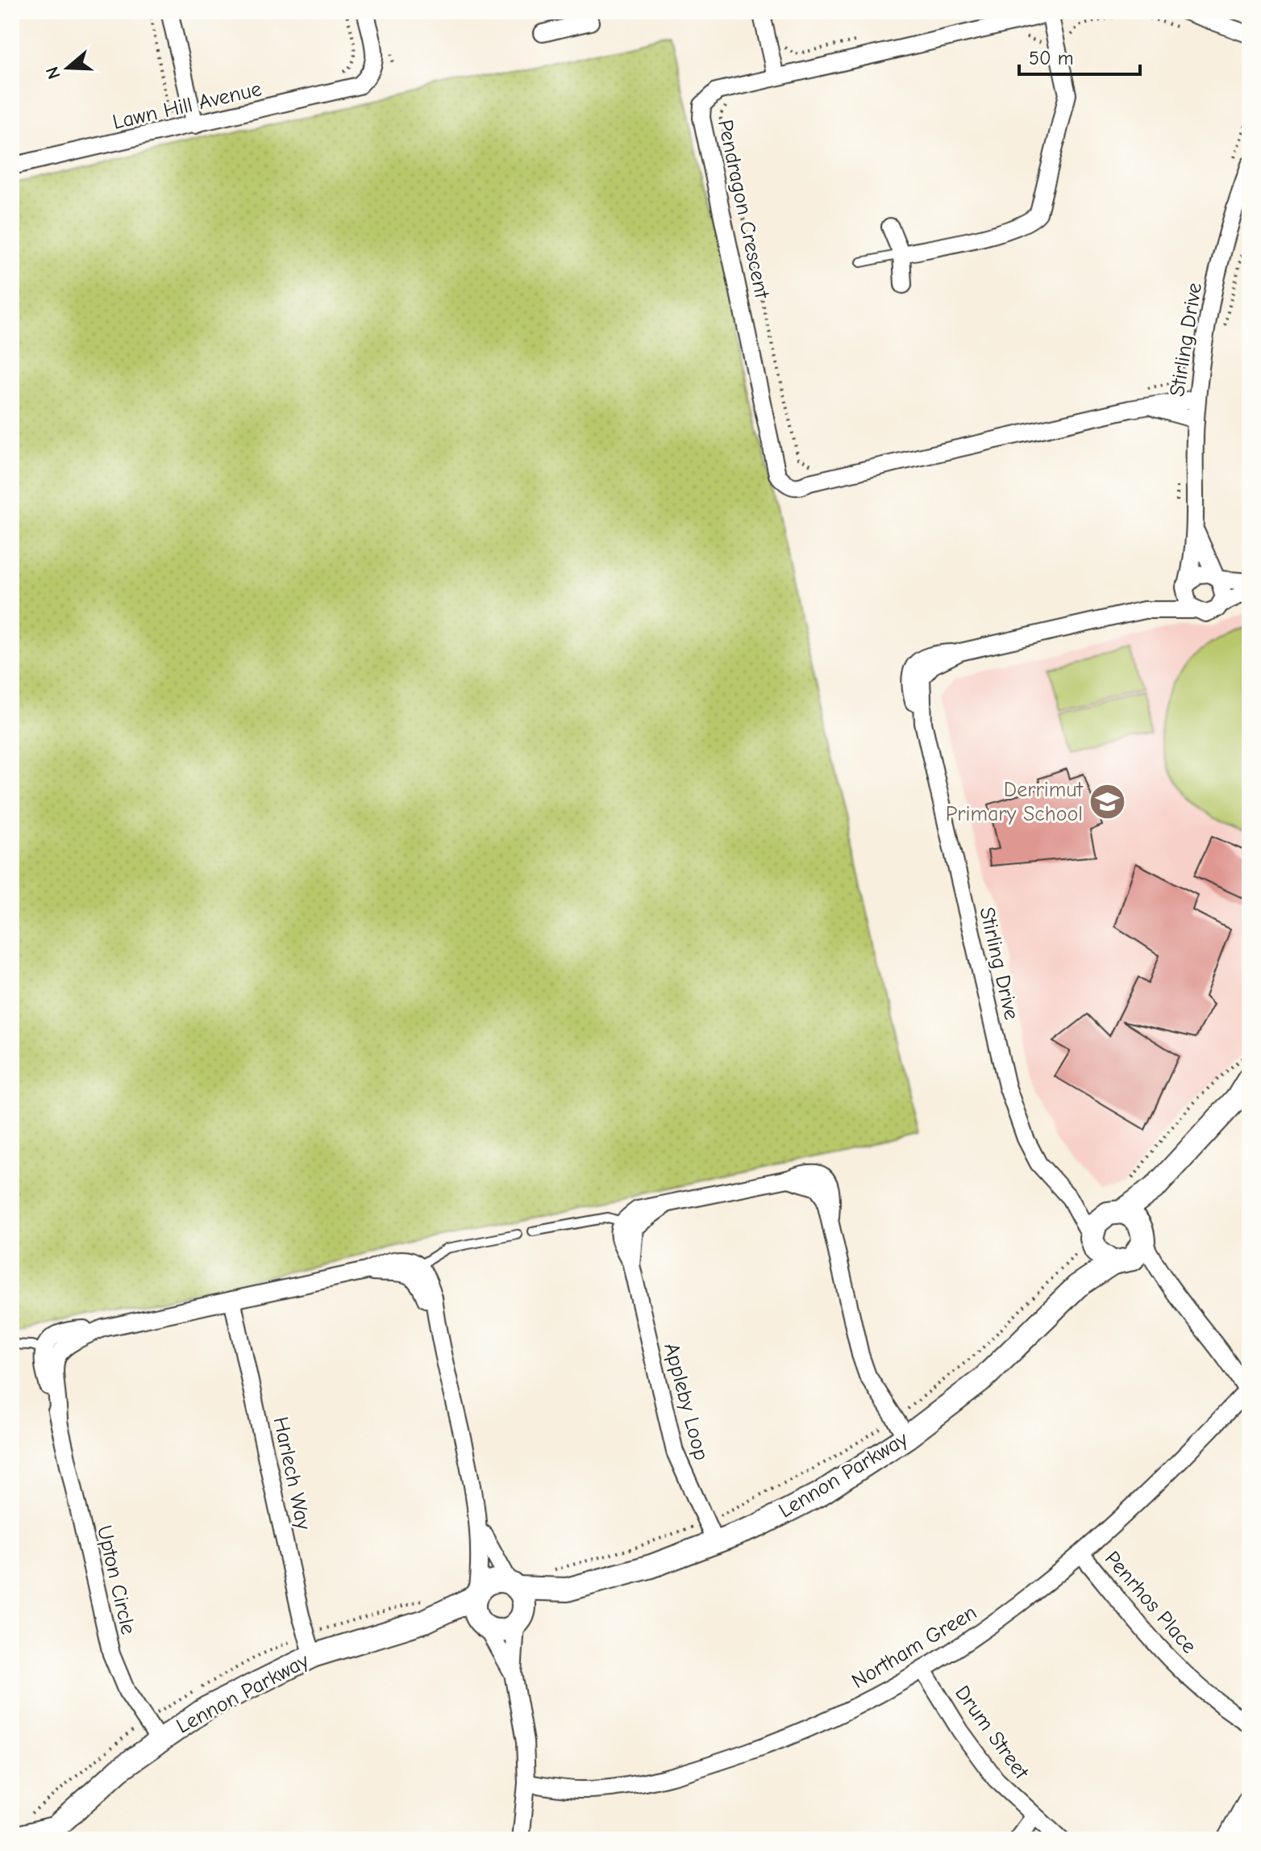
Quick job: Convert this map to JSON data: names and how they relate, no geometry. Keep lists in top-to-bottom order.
{
  "streets": {
    "street": [
      "Lawn Hill Avenue",
      "Pendragon Crescent",
      "Stirling Drive",
      "Appleby Loop",
      "Harlech Way",
      "Lennon Parkway",
      "Upton Circle",
      "Penrhos Place",
      "Northam Green",
      "Drum Street"
    ]
  },
  "crossings": [
    ["Pendragon Crescent", "Stirling Drive"],
    ["Stirling Drive", "Lennon Parkway"],
    ["Appleby Loop", "Lennon Parkway"],
    ["Harlech Way", "Lennon Parkway"],
    ["Lennon Parkway", "Upton Circle"],
    ["Penrhos Place", "Northam Green"],
    ["Northam Green", "Drum Street"]
  ],
  "places": {
    "school or university": ["Derrimut Primary School"]
  },
  "scale_bar": "50 m",
  "north": "left"
}
